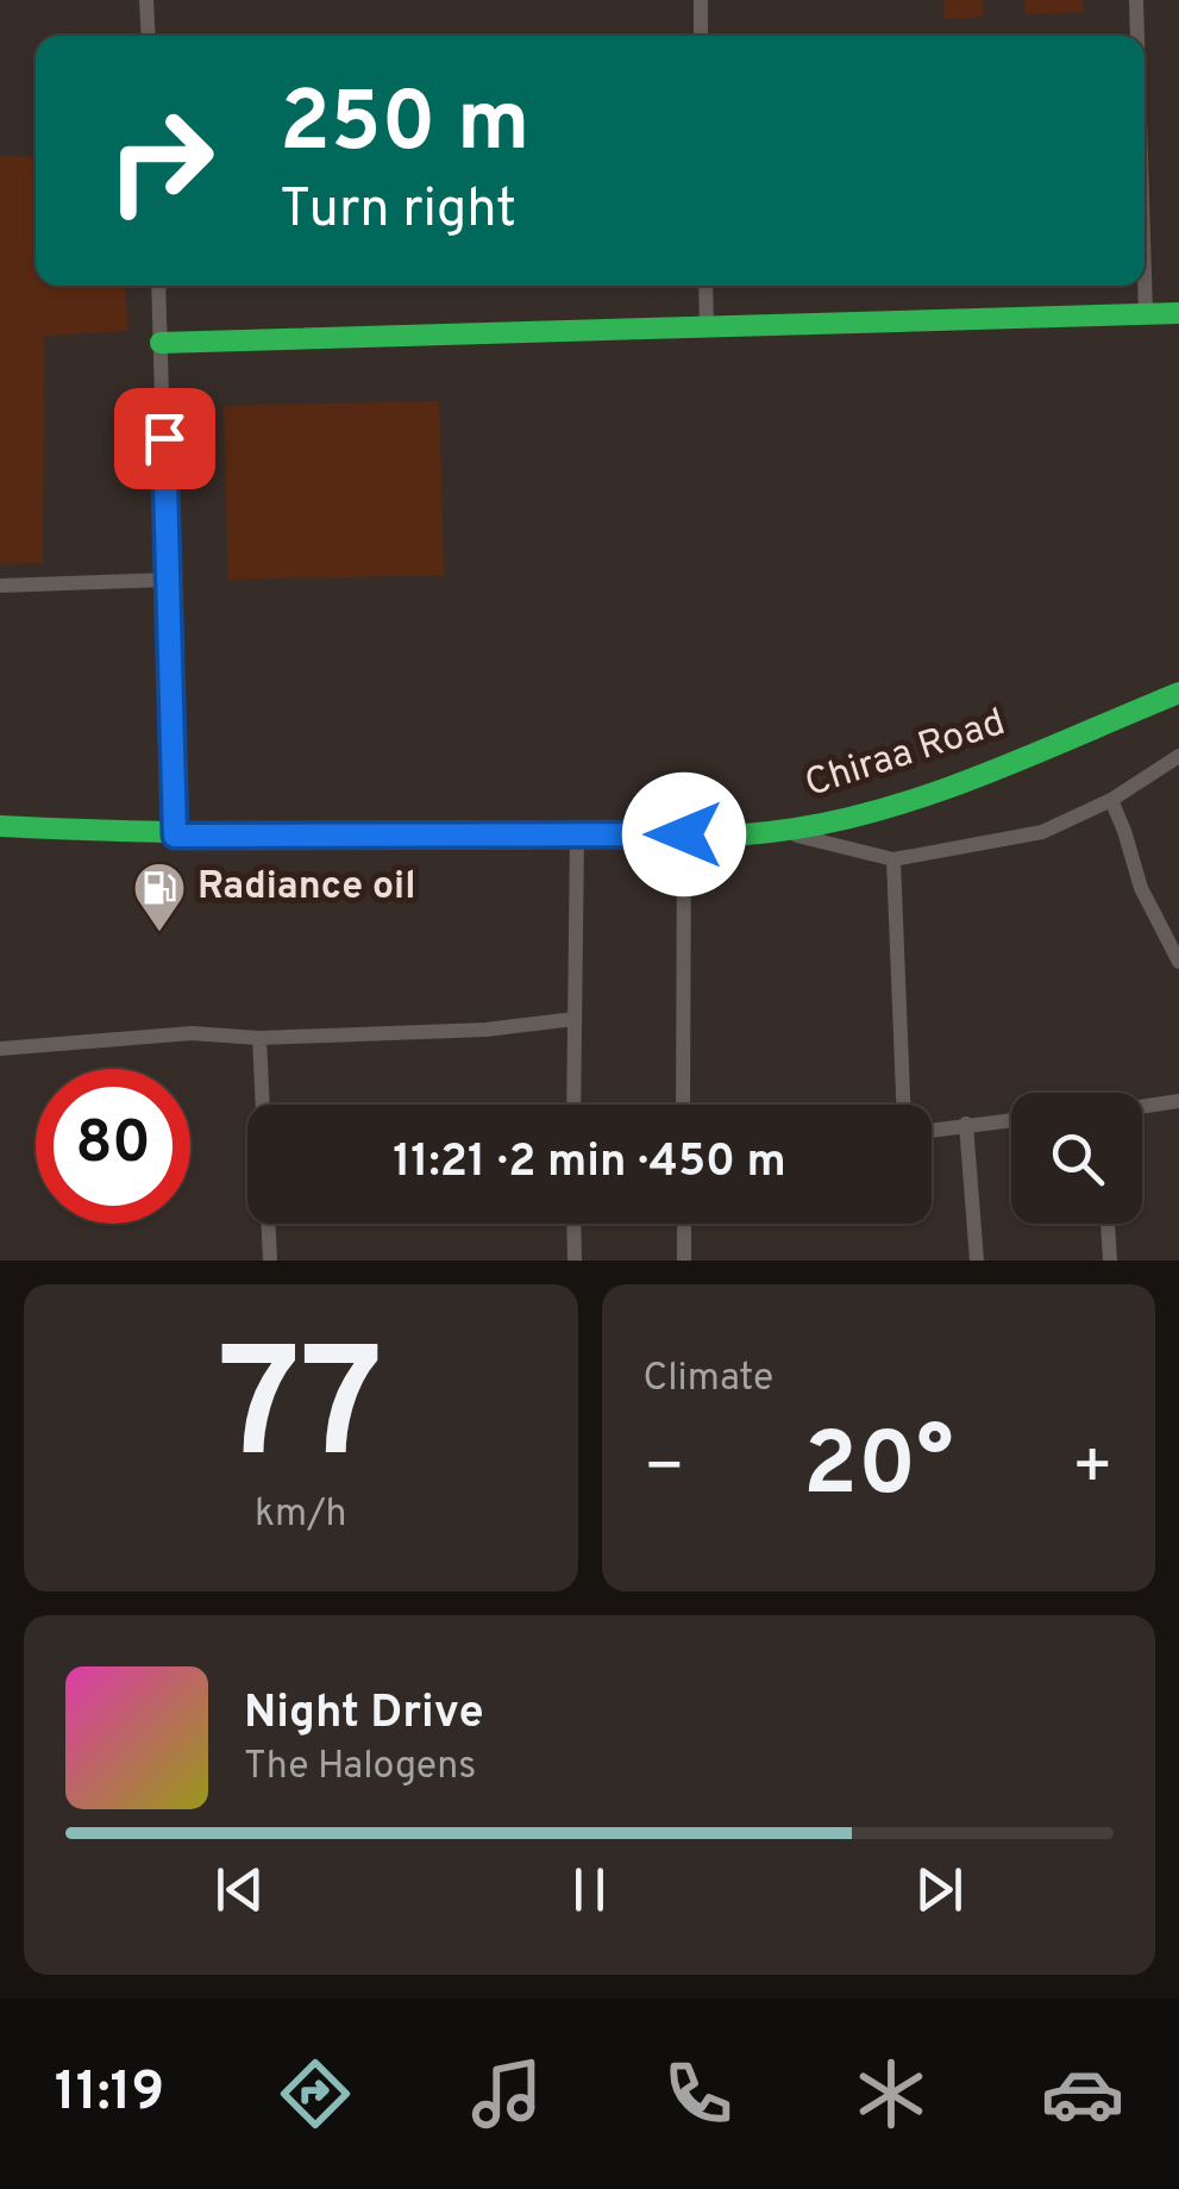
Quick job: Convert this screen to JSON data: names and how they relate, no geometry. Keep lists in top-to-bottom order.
{
  "streets": {
    "main road": ["Chiraa Road"]
  },
  "places": {
    "fuel station": ["Radiance oil"]
  },
  "page": {
    "turn": ["250 m", "Turn right"],
    "limit": "80",
    "trip": "11:21 · 2 min · 450 m",
    "tile": [
      ["77", "km/h"],
      "Climate"
    ],
    "heat": ["−", "20°", "+"],
    "song": ["Night Drive", "The Halogens"],
    "tabs": "11:19"
  }
}
